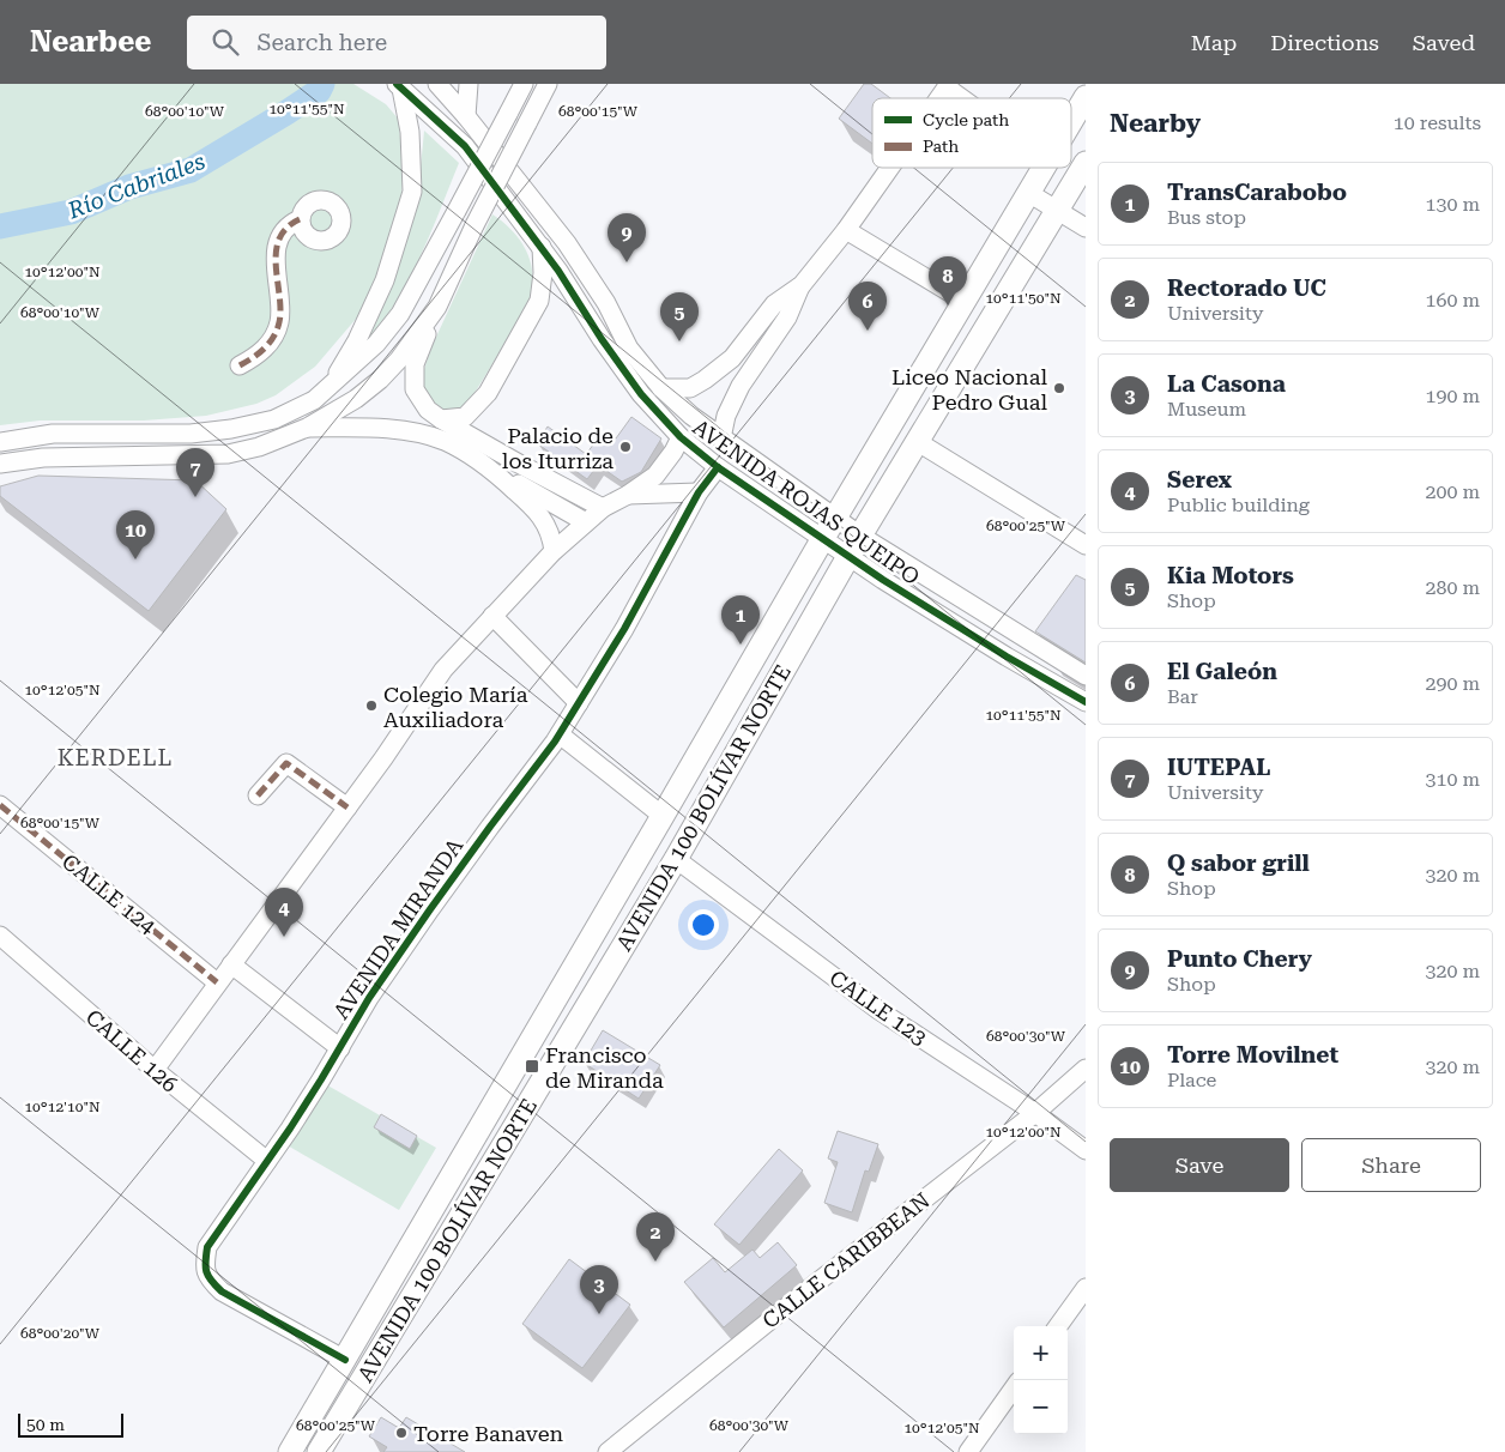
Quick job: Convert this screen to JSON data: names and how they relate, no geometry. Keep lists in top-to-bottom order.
{
  "streets": {
    "main road": ["AVENIDA 100 BOLÍVAR NORTE"],
    "street": [
      "AVENIDA ROJAS QUEIPO",
      "CALLE 124",
      "AVENIDA MIRANDA",
      "CALLE 123",
      "CALLE 126",
      "CALLE CARIBBEAN"
    ]
  },
  "crossings": [
    ["AVENIDA ROJAS QUEIPO", "AVENIDA 100 BOLÍVAR NORTE"],
    ["AVENIDA ROJAS QUEIPO", "AVENIDA MIRANDA"],
    ["AVENIDA 100 BOLÍVAR NORTE", "AVENIDA MIRANDA"],
    ["AVENIDA 100 BOLÍVAR NORTE", "CALLE 123"],
    ["AVENIDA MIRANDA", "CALLE 126"],
    ["CALLE 123", "CALLE CARIBBEAN"]
  ],
  "districts": ["KERDELL"],
  "water": ["Río Cabriales"],
  "places": {
    "other": [
      "Liceo Nacional Pedro Gual",
      "Palacio de los Iturriza",
      "Colegio María Auxiliadora",
      "Torre Banaven"
    ],
    "transit": ["Francisco de Miranda"]
  },
  "legend": ["Cycle path", "Path"],
  "scale_bar": "50 m",
  "page": {
    "header": "Nearbee",
    "search": "Search here",
    "nav": ["Map", "Directions", "Saved"],
    "heading": ["Nearby", "10 results"],
    "list": [
      {
        "mark": "1",
        "name": "TransCarabobo",
        "note": "Bus stop",
        "value": "130 m"
      },
      {
        "mark": "2",
        "name": "Rectorado UC",
        "note": "University",
        "value": "160 m"
      },
      {
        "mark": "3",
        "name": "La Casona",
        "note": "Museum",
        "value": "190 m"
      },
      {
        "mark": "4",
        "name": "Serex",
        "note": "Public building",
        "value": "200 m"
      },
      {
        "mark": "5",
        "name": "Kia Motors",
        "note": "Shop",
        "value": "280 m"
      },
      {
        "mark": "6",
        "name": "El Galeón",
        "note": "Bar",
        "value": "290 m"
      },
      {
        "mark": "7",
        "name": "IUTEPAL",
        "note": "University",
        "value": "310 m"
      },
      {
        "mark": "8",
        "name": "Q sabor grill",
        "note": "Shop",
        "value": "320 m"
      },
      {
        "mark": "9",
        "name": "Punto Chery",
        "note": "Shop",
        "value": "320 m"
      },
      {
        "mark": "10",
        "name": "Torre Movilnet",
        "note": "Place",
        "value": "320 m"
      }
    ],
    "pins": [
      "9",
      "8",
      "6",
      "5",
      "7",
      "10",
      "1",
      "4",
      "2",
      "3"
    ],
    "buttons": ["Save", "Share"],
    "map_buttons": ["+", "−"],
    "scale": "50 m"
  },
  "coordinates": [
    "10°11'55\"N",
    "68°00'10\"W",
    "68°00'15\"W",
    "10°12'00\"N",
    "10°11'50\"N",
    "68°00'25\"W",
    "10°12'05\"N",
    "68°00'30\"W",
    "10°12'10\"N",
    "68°00'20\"W"
  ]
}
